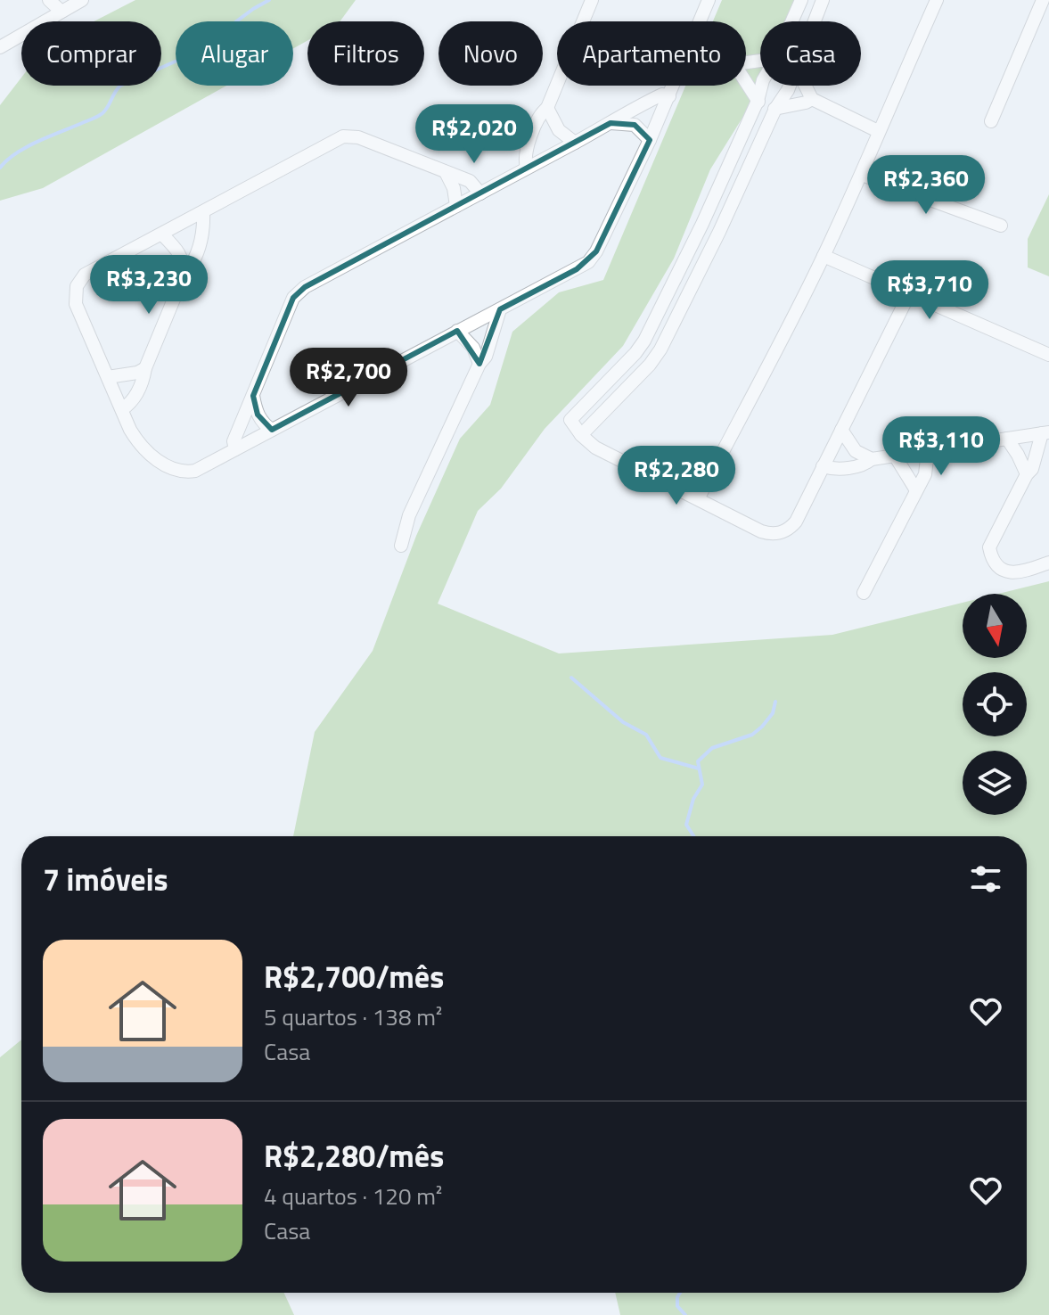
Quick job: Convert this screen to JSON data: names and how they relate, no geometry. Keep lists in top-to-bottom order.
{
  "north": "bottom",
  "page": {
    "chip": [
      "Comprar",
      "Alugar",
      "Filtros",
      "Novo",
      "Apartamento",
      "Casa"
    ],
    "price": [
      "R$2,020",
      "R$2,360",
      "R$3,230",
      "R$3,710",
      "R$2,700",
      "R$3,110",
      "R$2,280"
    ],
    "heading": "7 imóveis",
    "list": [
      {
        "name": "R$2,700/mês",
        "note": "5 quartos · 138 m² · Casa"
      },
      {
        "name": "R$2,280/mês",
        "note": "4 quartos · 120 m² · Casa"
      }
    ]
  }
}
